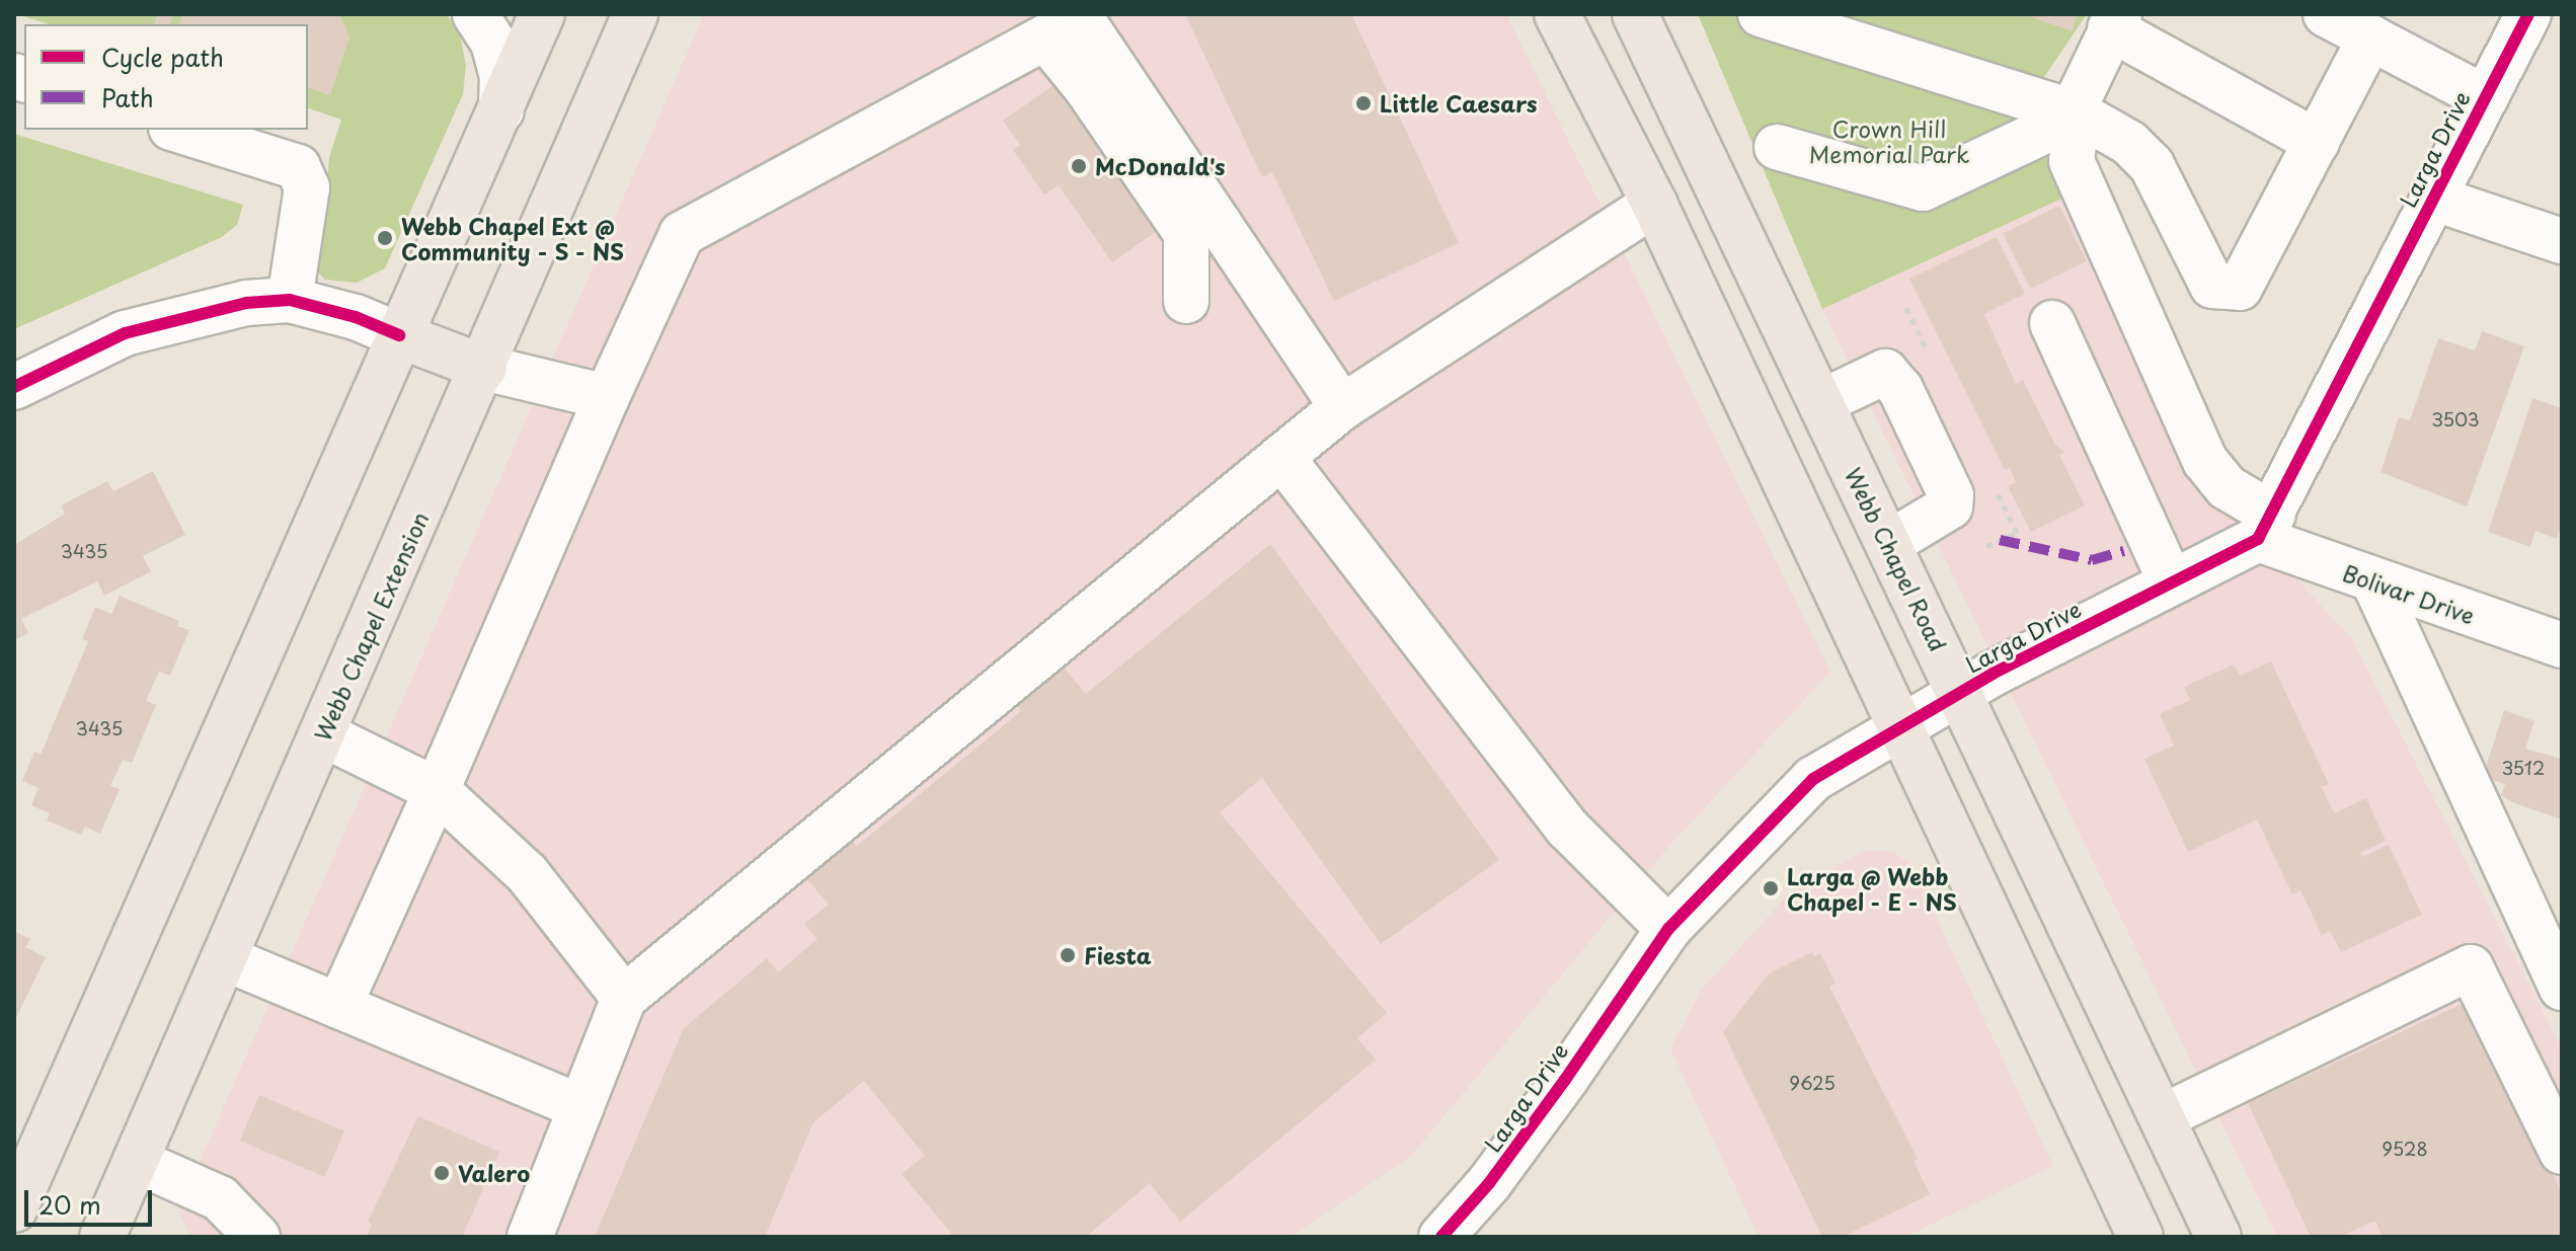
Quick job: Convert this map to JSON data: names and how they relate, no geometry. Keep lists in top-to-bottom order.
{
  "streets": {
    "main road": ["Webb Chapel Road", "Webb Chapel Extension"],
    "street": ["Larga Drive", "Bolivar Drive"]
  },
  "crossings": [
    ["Larga Drive", "Webb Chapel Road"],
    ["Larga Drive", "Bolivar Drive"]
  ],
  "parks": ["Crown Hill Memorial Park"],
  "places": [
    "Little Caesars",
    "McDonald's",
    "Webb Chapel Ext @ Community - S - NS",
    "Larga @ Webb Chapel - E - NS",
    "Fiesta",
    "Valero"
  ],
  "house_numbers": [
    "3503",
    "3435",
    "3435",
    "3512",
    "9625",
    "9528"
  ],
  "legend": ["Cycle path", "Path"],
  "scale_bar": "20 m"
}
